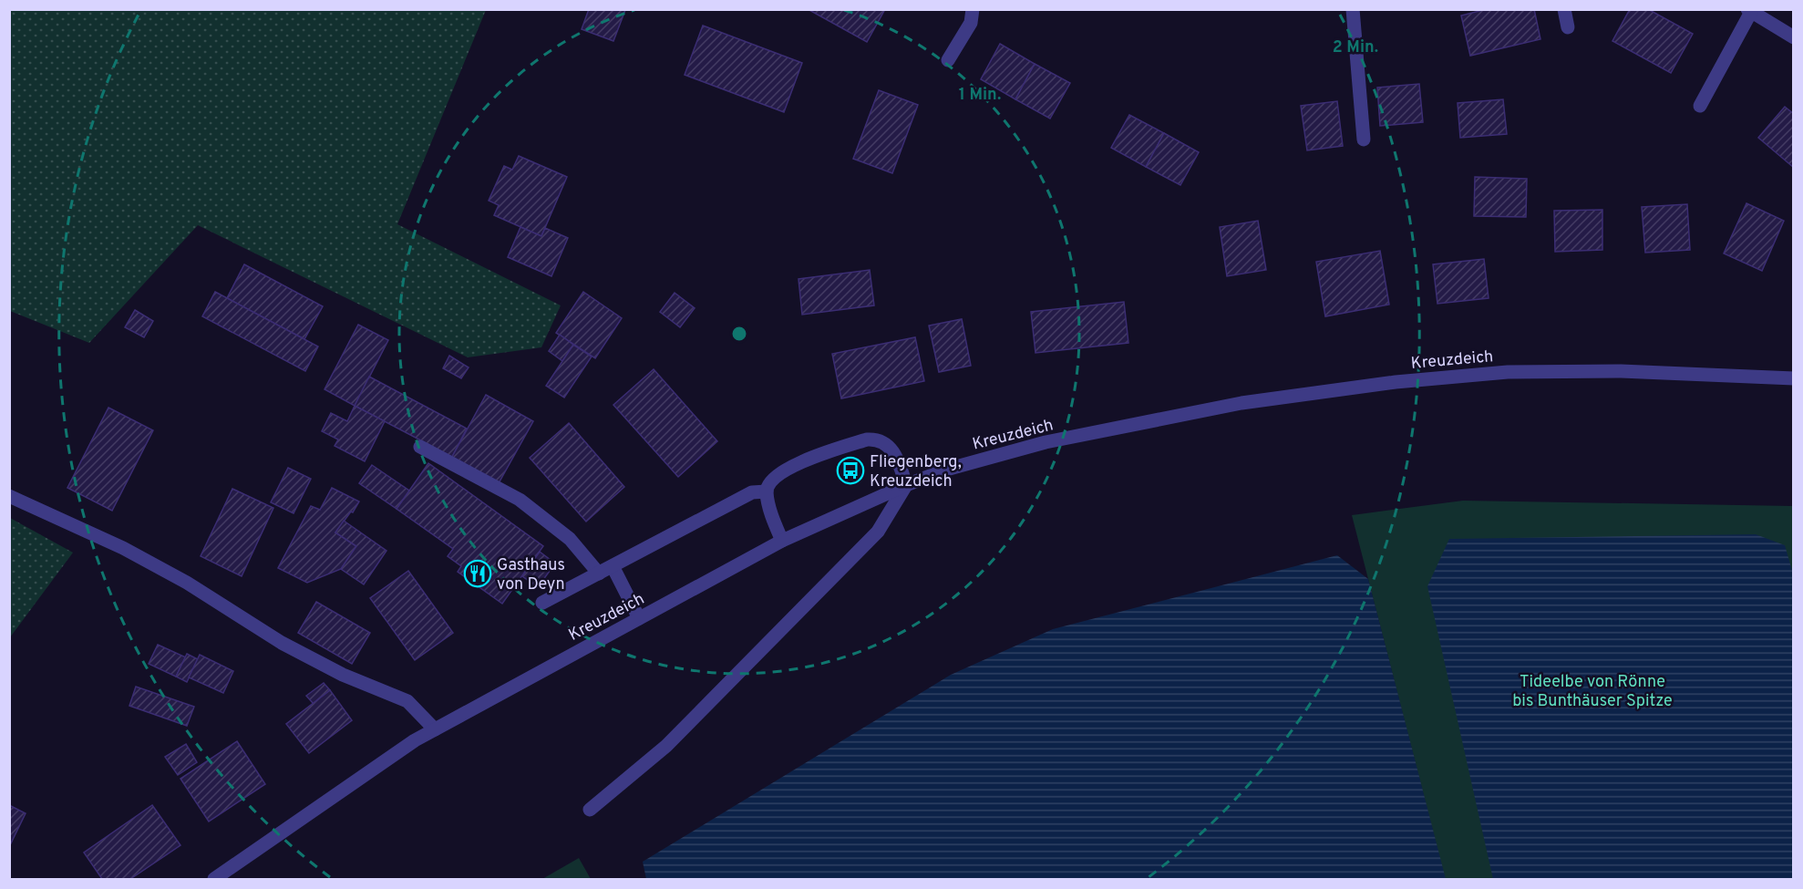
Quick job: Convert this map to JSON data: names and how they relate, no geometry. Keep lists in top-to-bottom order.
{
  "streets": {
    "street": ["Kreuzdeich"]
  },
  "parks": ["Tideelbe von Rönne bis Bunthäuser Spitze"],
  "places": {
    "bus stop": ["Fliegenberg, Kreuzdeich"],
    "restaurant": ["Gasthaus von Deyn"]
  },
  "rings": ["2 Min.", "1 Min."]
}
